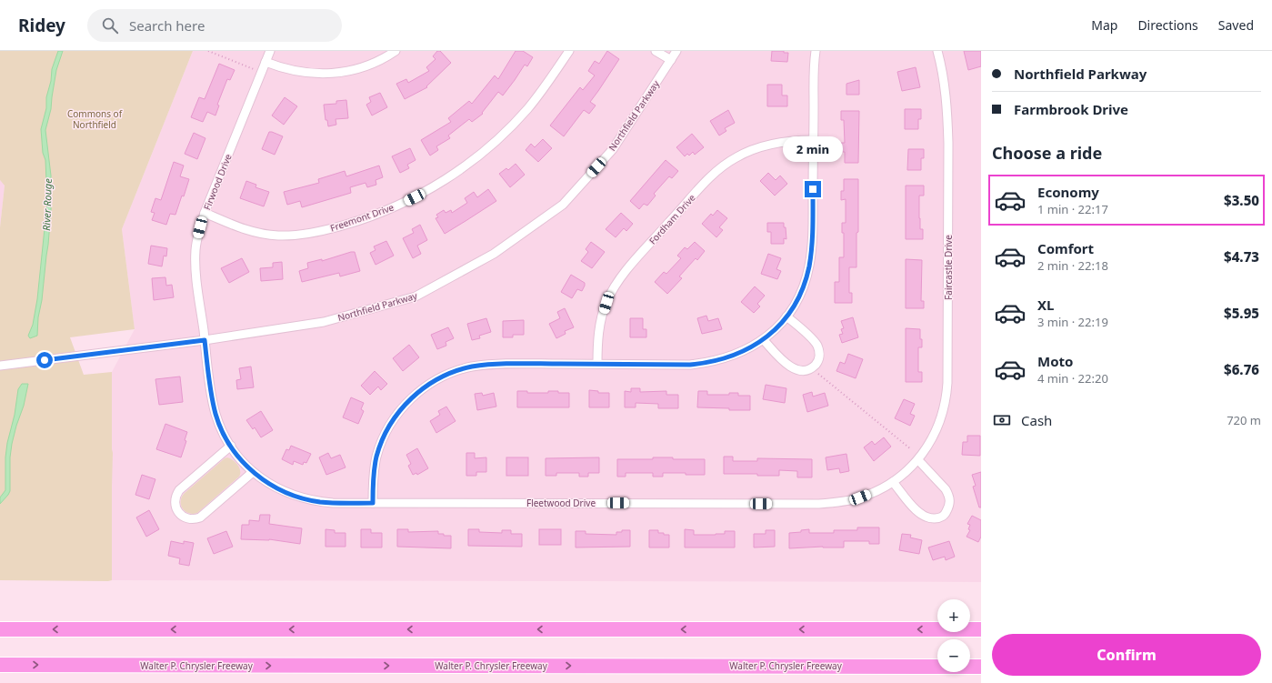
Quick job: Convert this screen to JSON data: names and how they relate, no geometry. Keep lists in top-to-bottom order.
{
  "streets": {
    "highway": ["Walter P. Chrysler Freeway"],
    "street": [
      "Northfield Parkway",
      "Firwood Drive",
      "Freemont Drive",
      "Fordham Drive",
      "Faircastle Drive",
      "Fleetwood Drive"
    ]
  },
  "crossings": [
    ["Northfield Parkway", "Firwood Drive"],
    ["Northfield Parkway", "Fleetwood Drive"],
    ["Firwood Drive", "Freemont Drive"],
    ["Firwood Drive", "Fleetwood Drive"],
    ["Faircastle Drive", "Fleetwood Drive"]
  ],
  "water": ["River Rouge"],
  "parks": ["Commons of Northfield"],
  "page": {
    "header": "Ridey",
    "search": "Search here",
    "nav": ["Map", "Directions", "Saved"],
    "banner": ["Northfield Parkway", "Farmbrook Drive"],
    "heading": "Choose a ride",
    "bubble": "2 min",
    "list": [
      {
        "name": "Economy",
        "note": "1 min · 22:17",
        "value": "$3.50"
      },
      {
        "name": "Comfort",
        "note": "2 min · 22:18",
        "value": "$4.73"
      },
      {
        "name": "XL",
        "note": "3 min · 22:19",
        "value": "$5.95"
      },
      {
        "name": "Moto",
        "note": "4 min · 22:20",
        "value": "$6.76"
      }
    ],
    "pay": ["Cash", "720 m"],
    "map_buttons": ["+", "−"],
    "buttons": "Confirm"
  }
}
